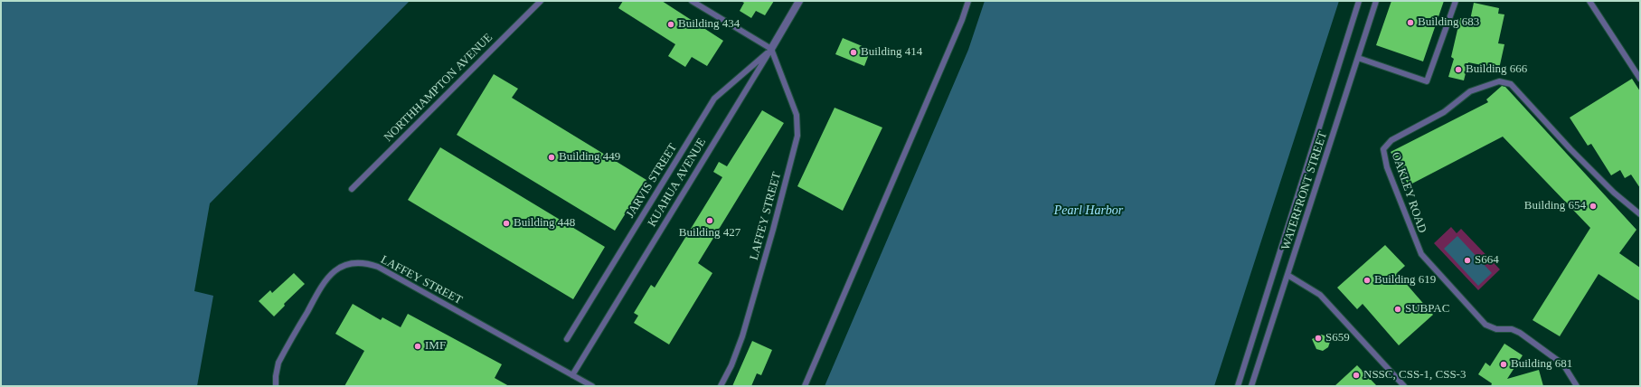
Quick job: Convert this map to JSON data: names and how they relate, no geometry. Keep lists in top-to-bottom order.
{
  "streets": {
    "street": ["KUAHUA AVENUE"],
    "lane": [
      "NORTHHAMPTON AVENUE",
      "JARVIS STREET",
      "WATERFRONT STREET",
      "OAKLEY ROAD",
      "LAFFEY STREET"
    ]
  },
  "crossings": [
    ["JARVIS STREET", "KUAHUA AVENUE"],
    ["JARVIS STREET", "LAFFEY STREET"],
    ["KUAHUA AVENUE", "LAFFEY STREET"]
  ],
  "water": ["Pearl Harbor"],
  "places": [
    "Building 683",
    "Building 434",
    "Building 414",
    "Building 666",
    "Building 449",
    "Building 654",
    "Building 427",
    "Building 448",
    "S664",
    "Building 619",
    "SUBPAC",
    "S659",
    "IMF",
    "Building 681",
    "NSSC, CSS-1, CSS-3"
  ]
}
